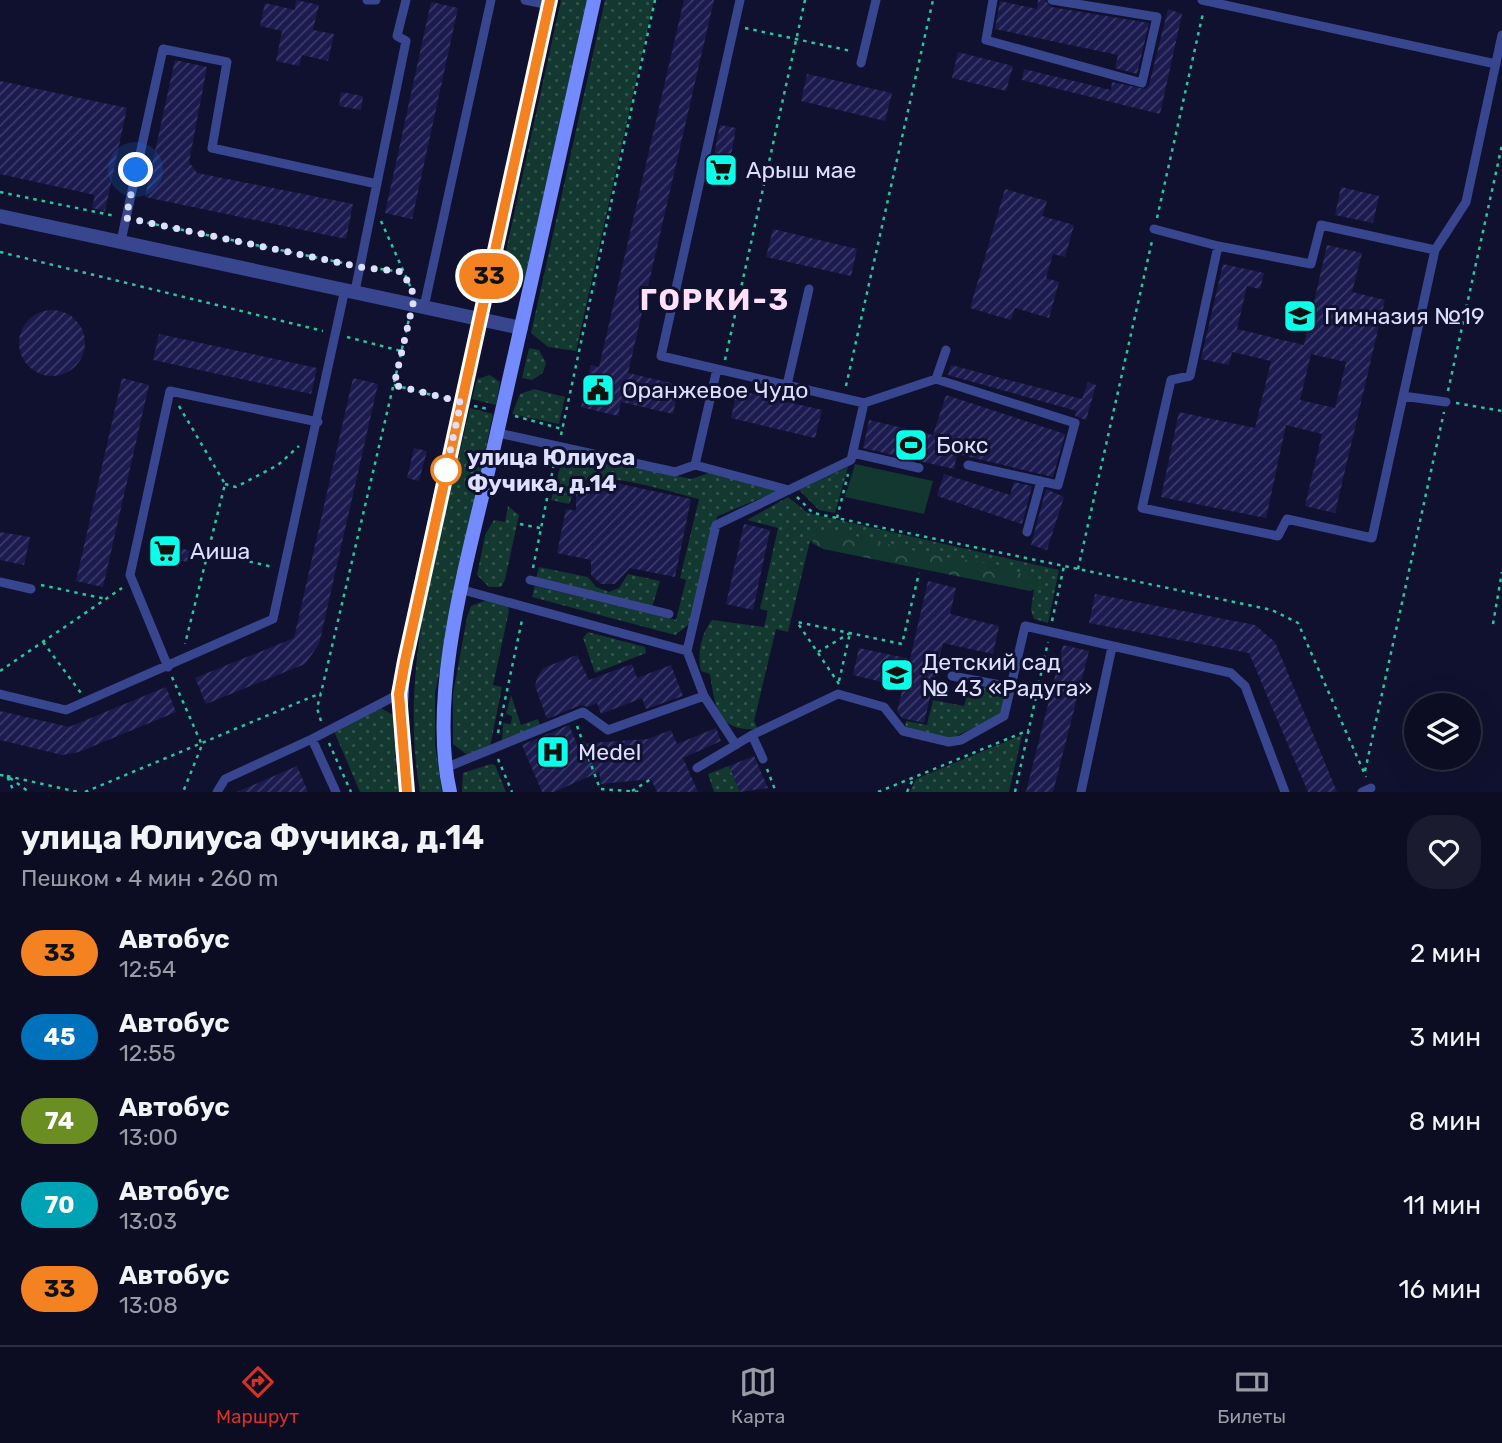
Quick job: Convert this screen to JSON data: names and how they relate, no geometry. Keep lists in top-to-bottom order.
{
  "districts": ["ГОРКИ-3"],
  "places": {
    "supermarket": ["Арыш мае", "Аиша"],
    "school or university": ["Гимназия №19", "Детский сад № 43 «Радуга»"],
    "public building": ["Оранжевое Чудо"],
    "sports": ["Бокс"],
    "other": ["улица Юлиуса Фучика, д.14"],
    "hospital": ["Medel"]
  },
  "lines": ["bus line 33"],
  "page": {
    "on_map": "33",
    "heading": ["улица Юлиуса Фучика, д.14", "Пешком · 4 мин · 260 m"],
    "list": [
      {
        "mark": "33",
        "name": "Автобус",
        "note": "12:54",
        "value": "2 мин"
      },
      {
        "mark": "45",
        "name": "Автобус",
        "note": "12:55",
        "value": "3 мин"
      },
      {
        "mark": "74",
        "name": "Автобус",
        "note": "13:00",
        "value": "8 мин"
      },
      {
        "mark": "70",
        "name": "Автобус",
        "note": "13:03",
        "value": "11 мин"
      },
      {
        "mark": "33",
        "name": "Автобус",
        "note": "13:08",
        "value": "16 мин"
      }
    ],
    "tabs": ["Маршрут", "Карта", "Билеты"]
  }
}
